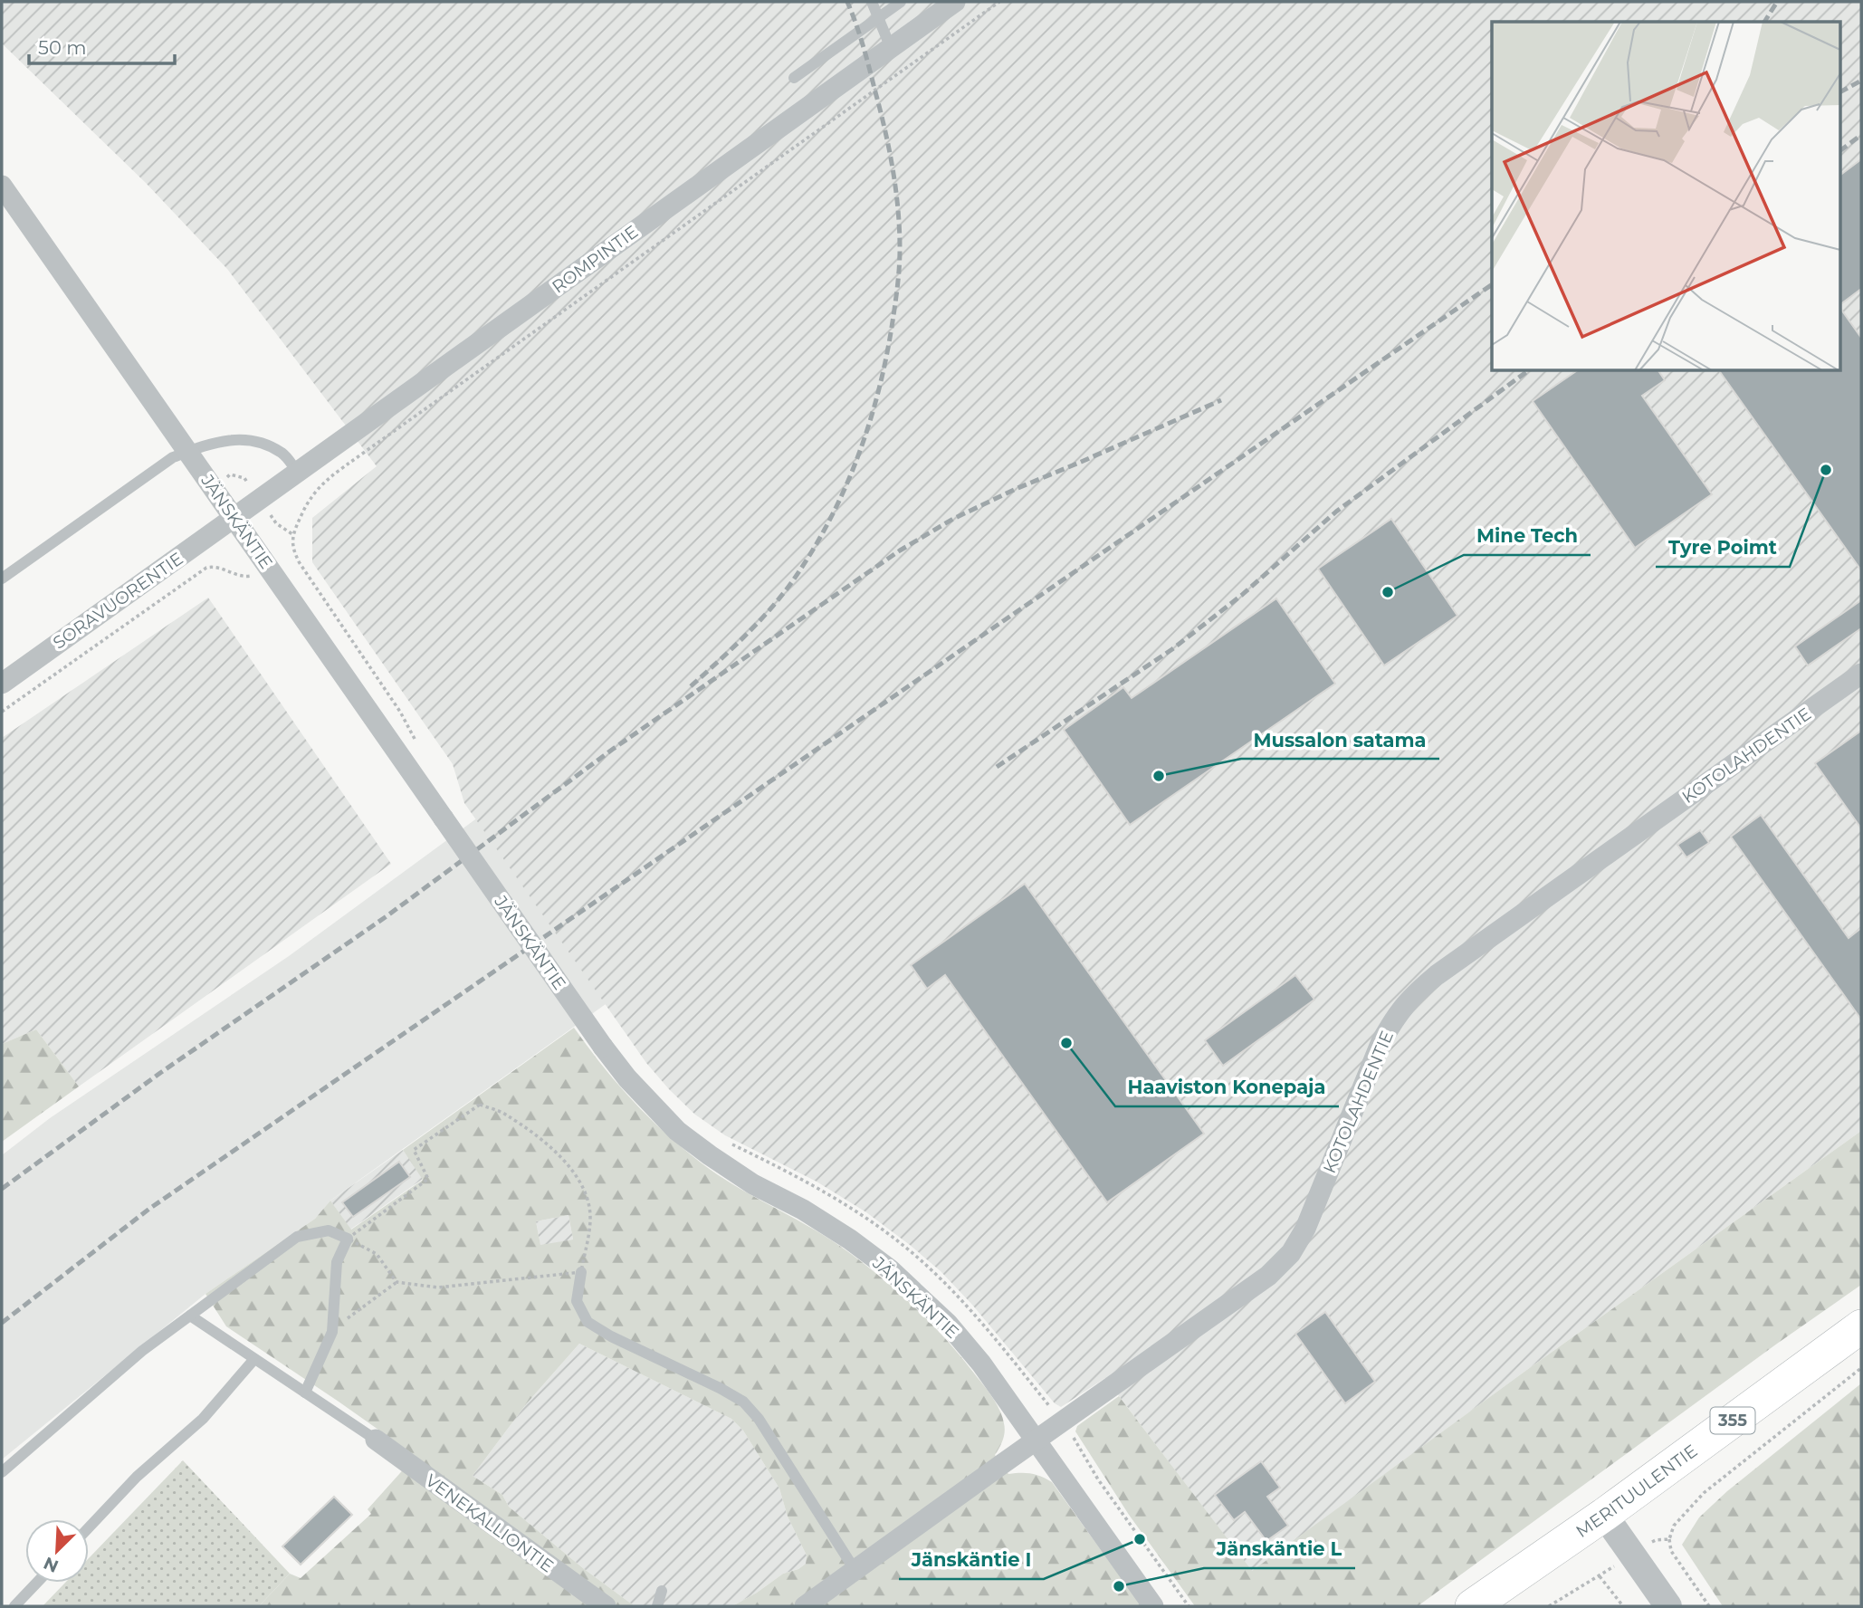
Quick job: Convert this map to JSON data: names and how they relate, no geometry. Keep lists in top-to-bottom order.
{
  "streets": {
    "main road": ["355", "MERITUULENTIE"],
    "street": [
      "ROMPINTIE",
      "JÄNSKÄNTIE",
      "SORAVUORENTIE",
      "KOTOLAHDENTIE",
      "VENEKALLIONTIE"
    ]
  },
  "crossings": [
    ["ROMPINTIE", "JÄNSKÄNTIE"],
    ["ROMPINTIE", "SORAVUORENTIE"],
    ["JÄNSKÄNTIE", "SORAVUORENTIE"],
    ["JÄNSKÄNTIE", "KOTOLAHDENTIE"]
  ],
  "places": [
    "Tyre Poimt",
    "Mine Tech",
    "Mussalon satama",
    "Haaviston Konepaja",
    "Jänskäntie I",
    "Jänskäntie L"
  ],
  "scale_bar": "50 m",
  "north": "bottom left"
}
